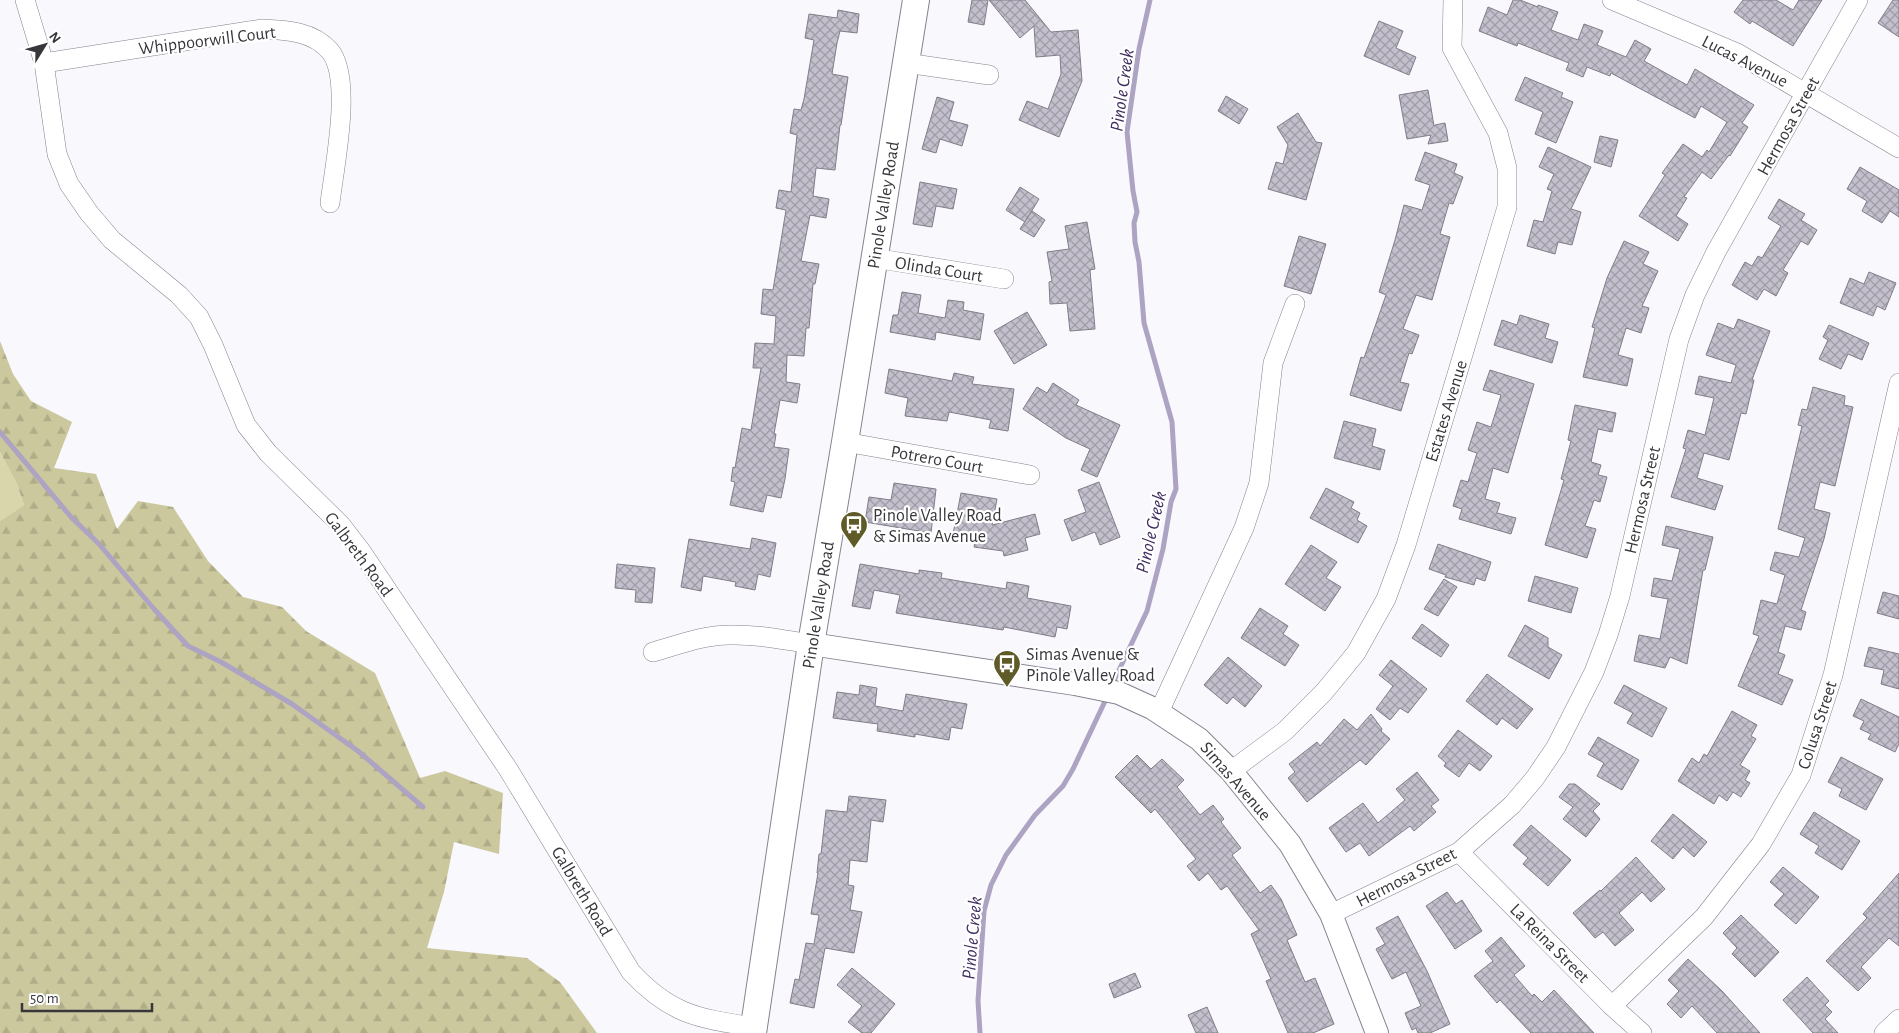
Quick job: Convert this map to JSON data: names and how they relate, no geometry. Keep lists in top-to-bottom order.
{
  "streets": {
    "main road": ["Pinole Valley Road"],
    "street": [
      "Whippoorwill Court",
      "Lucas Avenue",
      "Hermosa Street",
      "Olinda Court",
      "Estates Avenue",
      "Potrero Court",
      "Galbreth Road",
      "Colusa Street",
      "Simas Avenue",
      "La Reina Street"
    ]
  },
  "crossings": [
    ["Whippoorwill Court", "Galbreth Road"],
    ["Lucas Avenue", "Hermosa Street"],
    ["Hermosa Street", "Simas Avenue"],
    ["Hermosa Street", "La Reina Street"],
    ["Pinole Valley Road", "Olinda Court"],
    ["Pinole Valley Road", "Potrero Court"],
    ["Pinole Valley Road", "Galbreth Road"],
    ["Pinole Valley Road", "Simas Avenue"],
    ["Estates Avenue", "Simas Avenue"],
    ["Colusa Street", "La Reina Street"]
  ],
  "water": ["Pinole Creek"],
  "places": {
    "bus stop": ["Pinole Valley Road & Simas Avenue", "Simas Avenue & Pinole Valley Road"]
  },
  "scale_bar": "50 m",
  "north": "top right"
}
